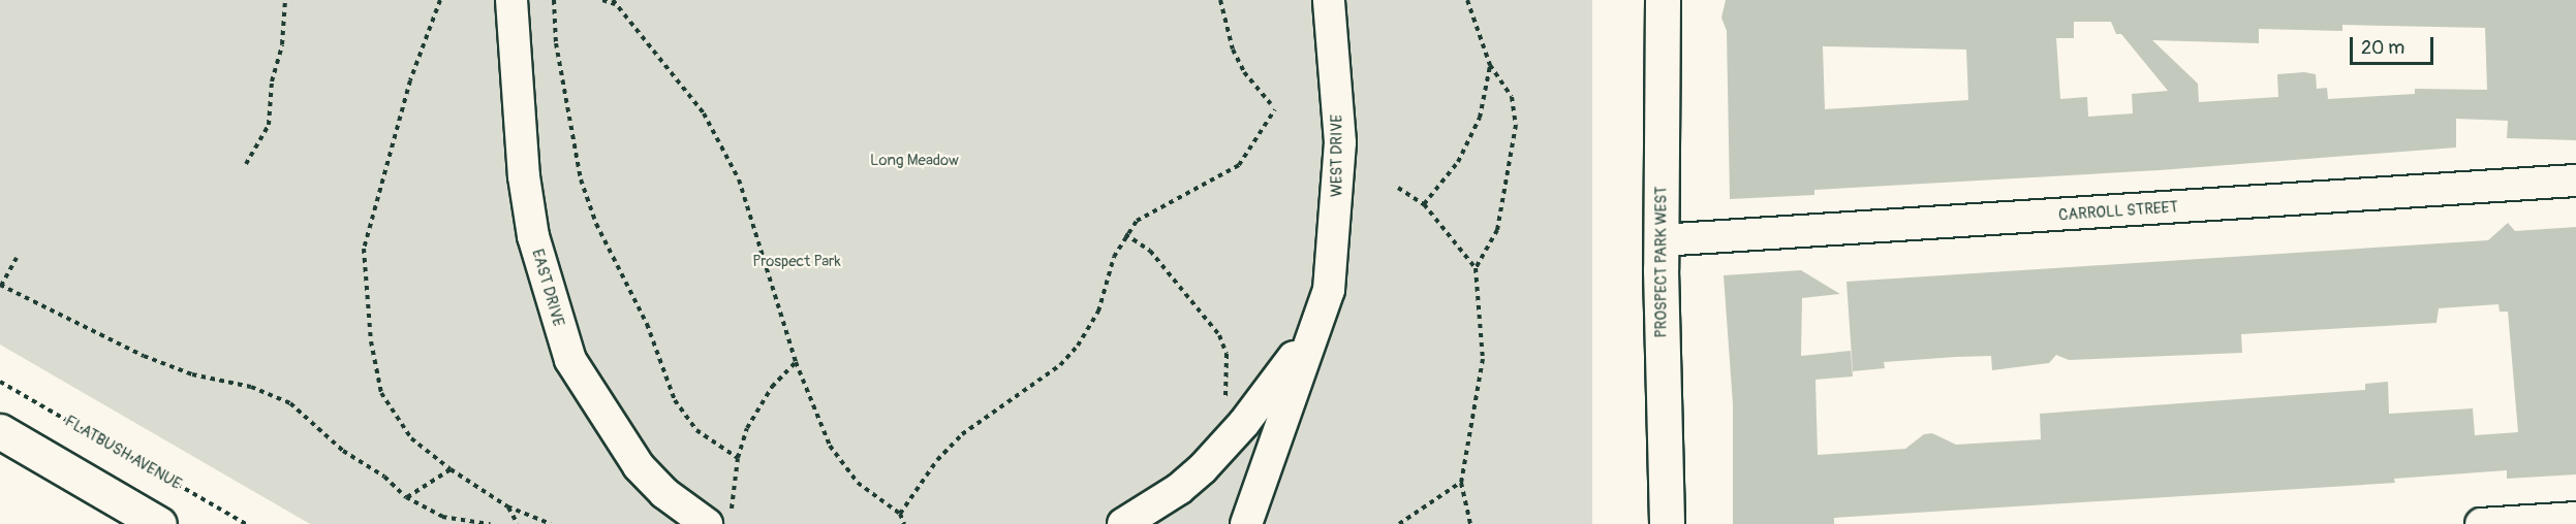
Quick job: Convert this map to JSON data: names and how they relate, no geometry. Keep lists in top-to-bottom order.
{
  "streets": {
    "street": [
      "WEST DRIVE",
      "CARROLL STREET",
      "PROSPECT PARK WEST",
      "EAST DRIVE"
    ],
    "path": ["FLATBUSH AVENUE"]
  },
  "crossings": [
    ["CARROLL STREET", "PROSPECT PARK WEST"]
  ],
  "parks": ["Long Meadow", "Prospect Park"],
  "scale_bar": "20 m"
}
